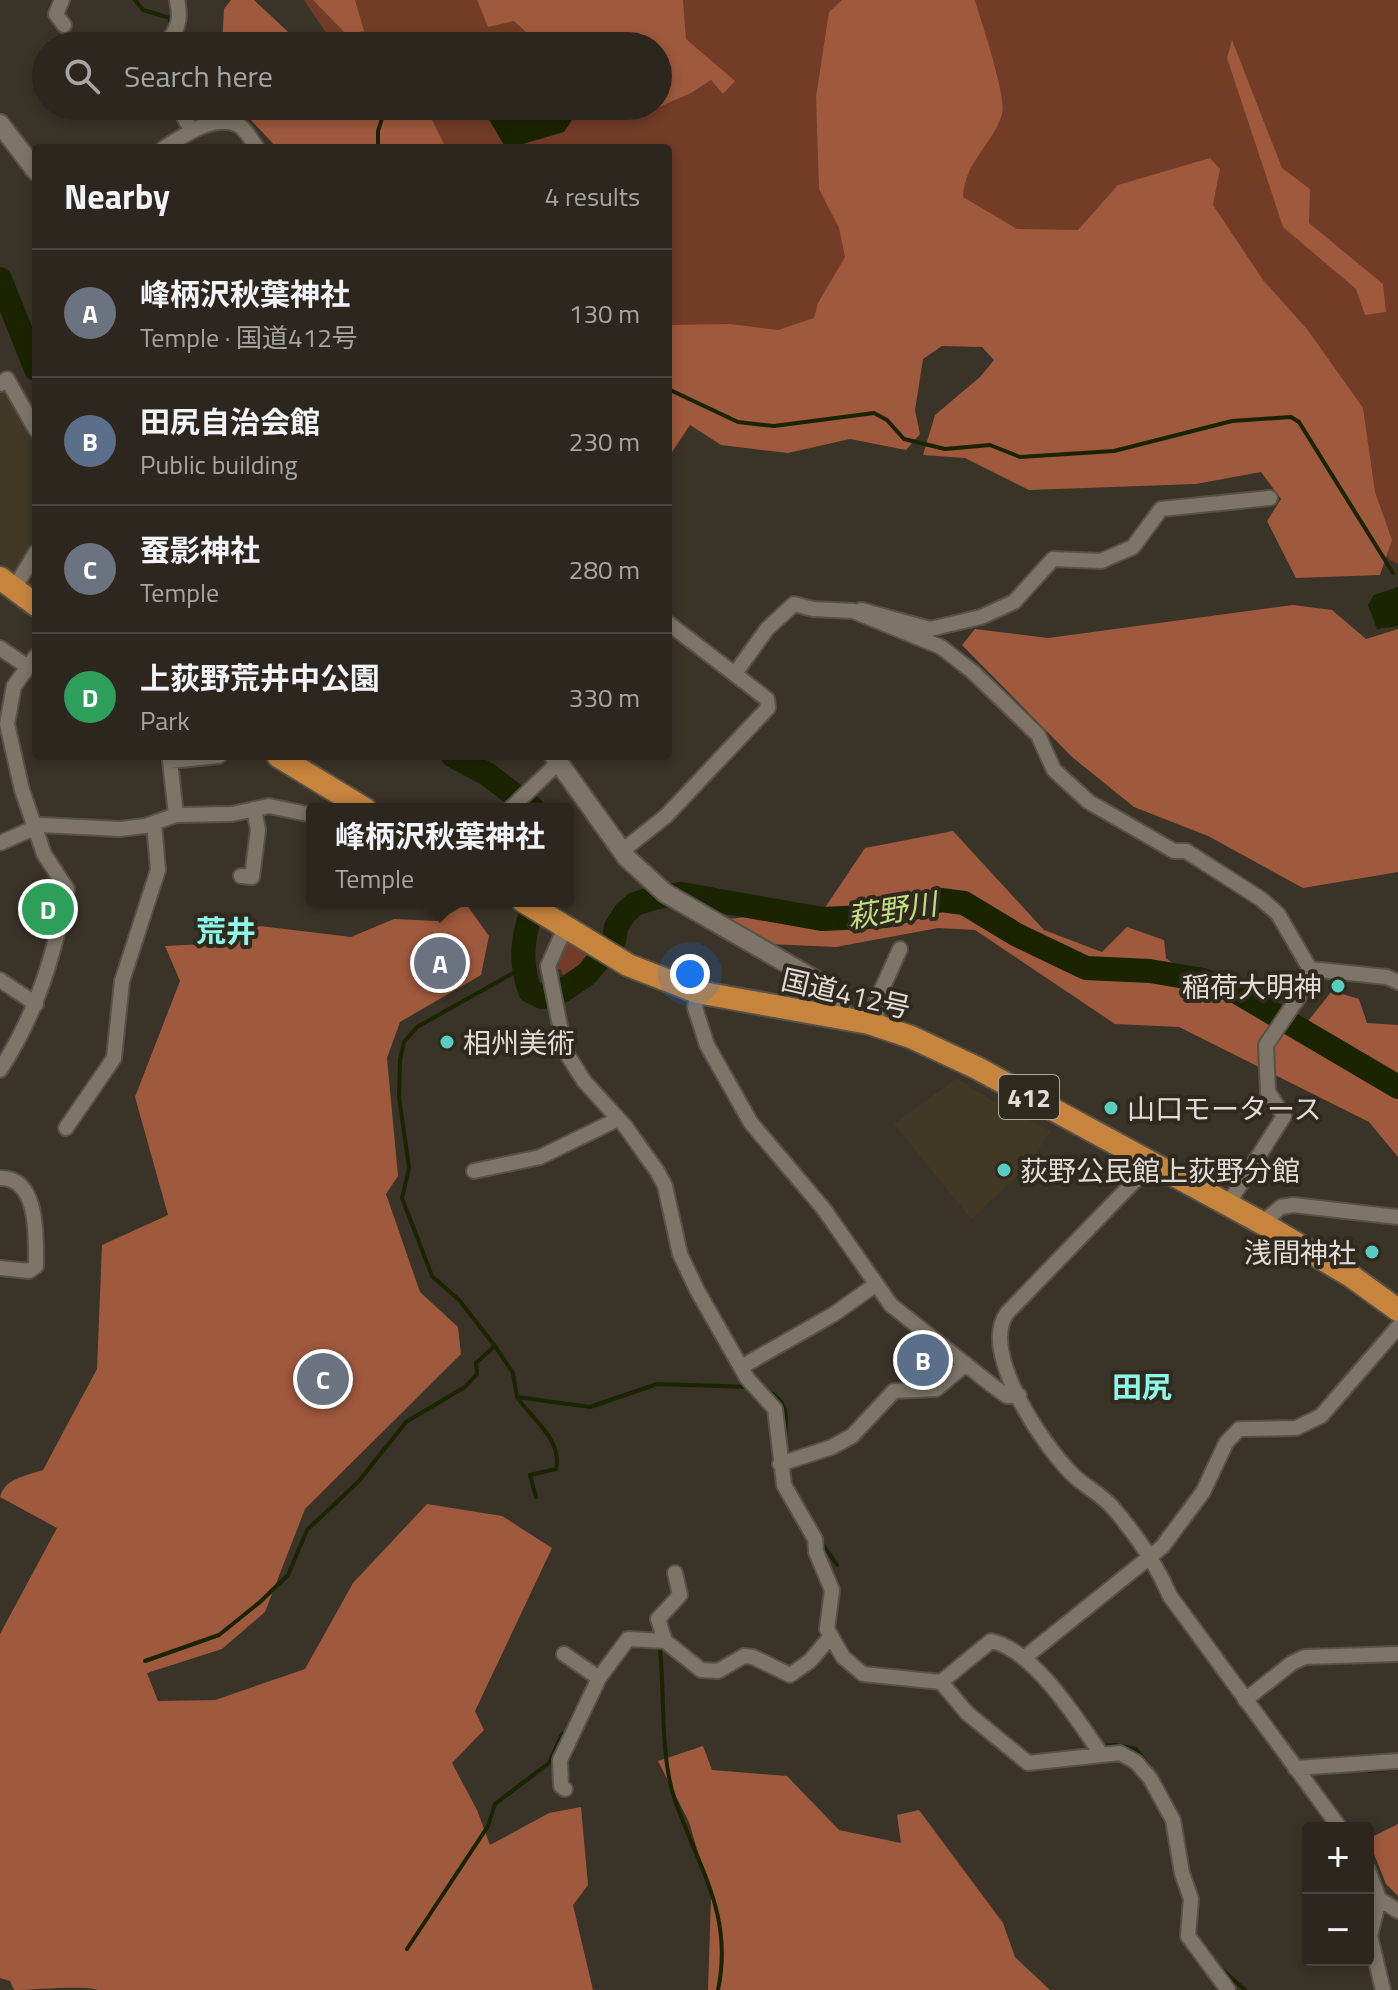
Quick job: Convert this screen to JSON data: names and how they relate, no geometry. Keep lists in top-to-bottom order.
{
  "streets": {
    "highway": ["国道412号", "412"]
  },
  "districts": ["荒井", "田尻"],
  "water": ["萩野川"],
  "places": [
    "稲荷大明神",
    "相州美術",
    "山口モータース",
    "荻野公民館上荻野分館",
    "浅間神社"
  ],
  "page": {
    "search": "Search here",
    "heading": ["Nearby", "4 results"],
    "list": [
      {
        "mark": "A",
        "name": "峰柄沢秋葉神社",
        "note": "Temple · 国道412号",
        "value": "130 m"
      },
      {
        "mark": "B",
        "name": "田尻自治会館",
        "note": "Public building",
        "value": "230 m"
      },
      {
        "mark": "C",
        "name": "蚕影神社",
        "note": "Temple",
        "value": "280 m"
      },
      {
        "mark": "D",
        "name": "上荻野荒井中公園",
        "note": "Park",
        "value": "330 m"
      }
    ],
    "popup": ["峰柄沢秋葉神社", "Temple"],
    "pins": [
      "D",
      "A",
      "B",
      "C"
    ],
    "map_buttons": ["+", "−"]
  }
}
